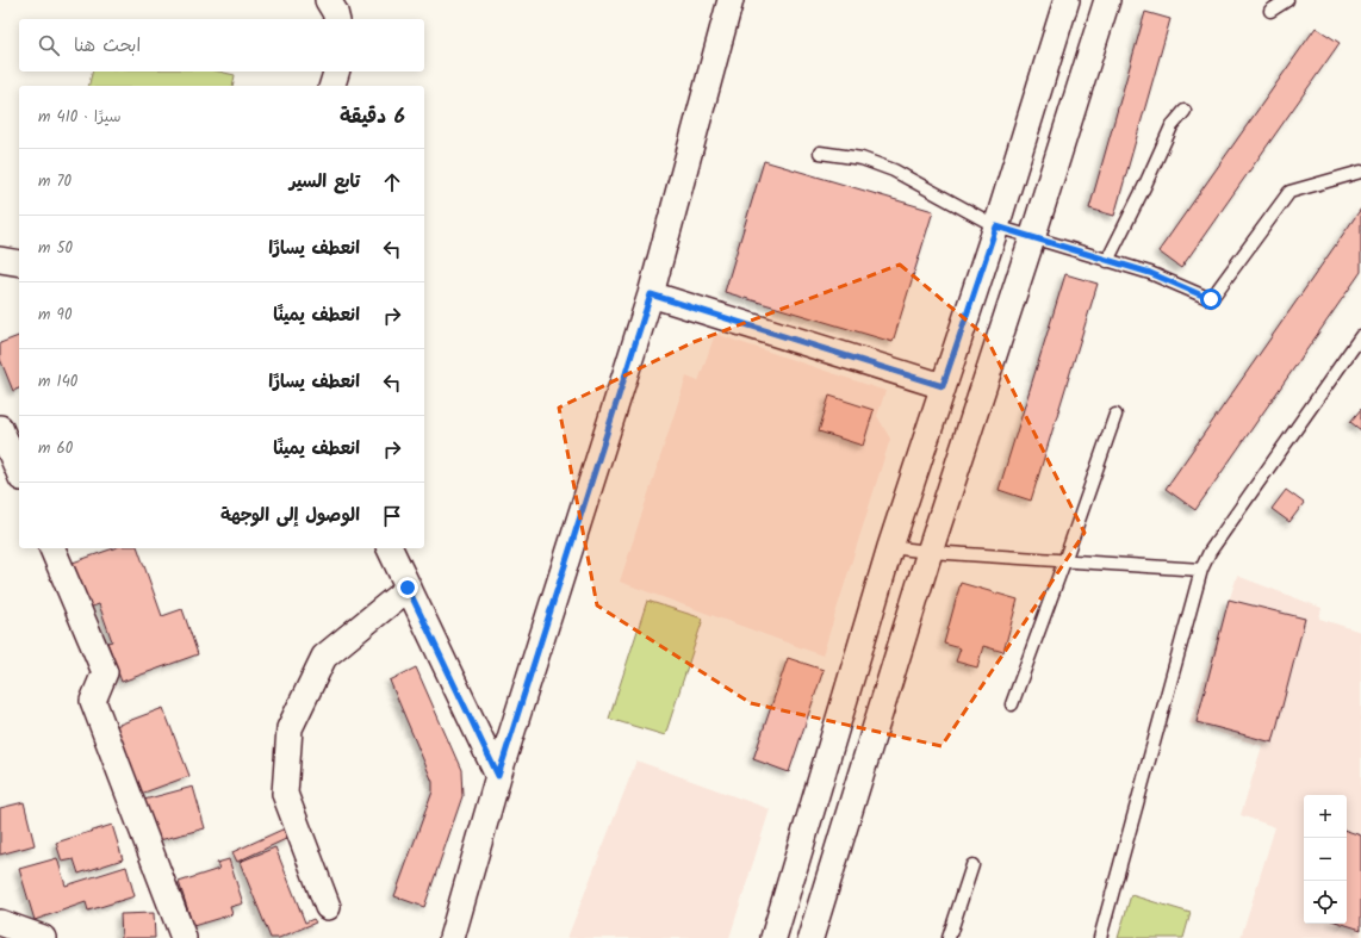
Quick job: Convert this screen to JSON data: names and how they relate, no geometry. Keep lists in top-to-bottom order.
{
  "page": {
    "search": "ابحث هنا",
    "heading": ["6 دقيقة", "سيرًا · 410 m"],
    "list": [
      ["تابع السير", "70 m"],
      ["انعطف يسارًا", "50 m"],
      ["انعطف يمينًا", "90 m"],
      ["انعطف يسارًا", "140 m"],
      ["انعطف يمينًا", "60 m"],
      "الوصول إلى الوجهة"
    ],
    "map_buttons": ["+", "−"]
  }
}
